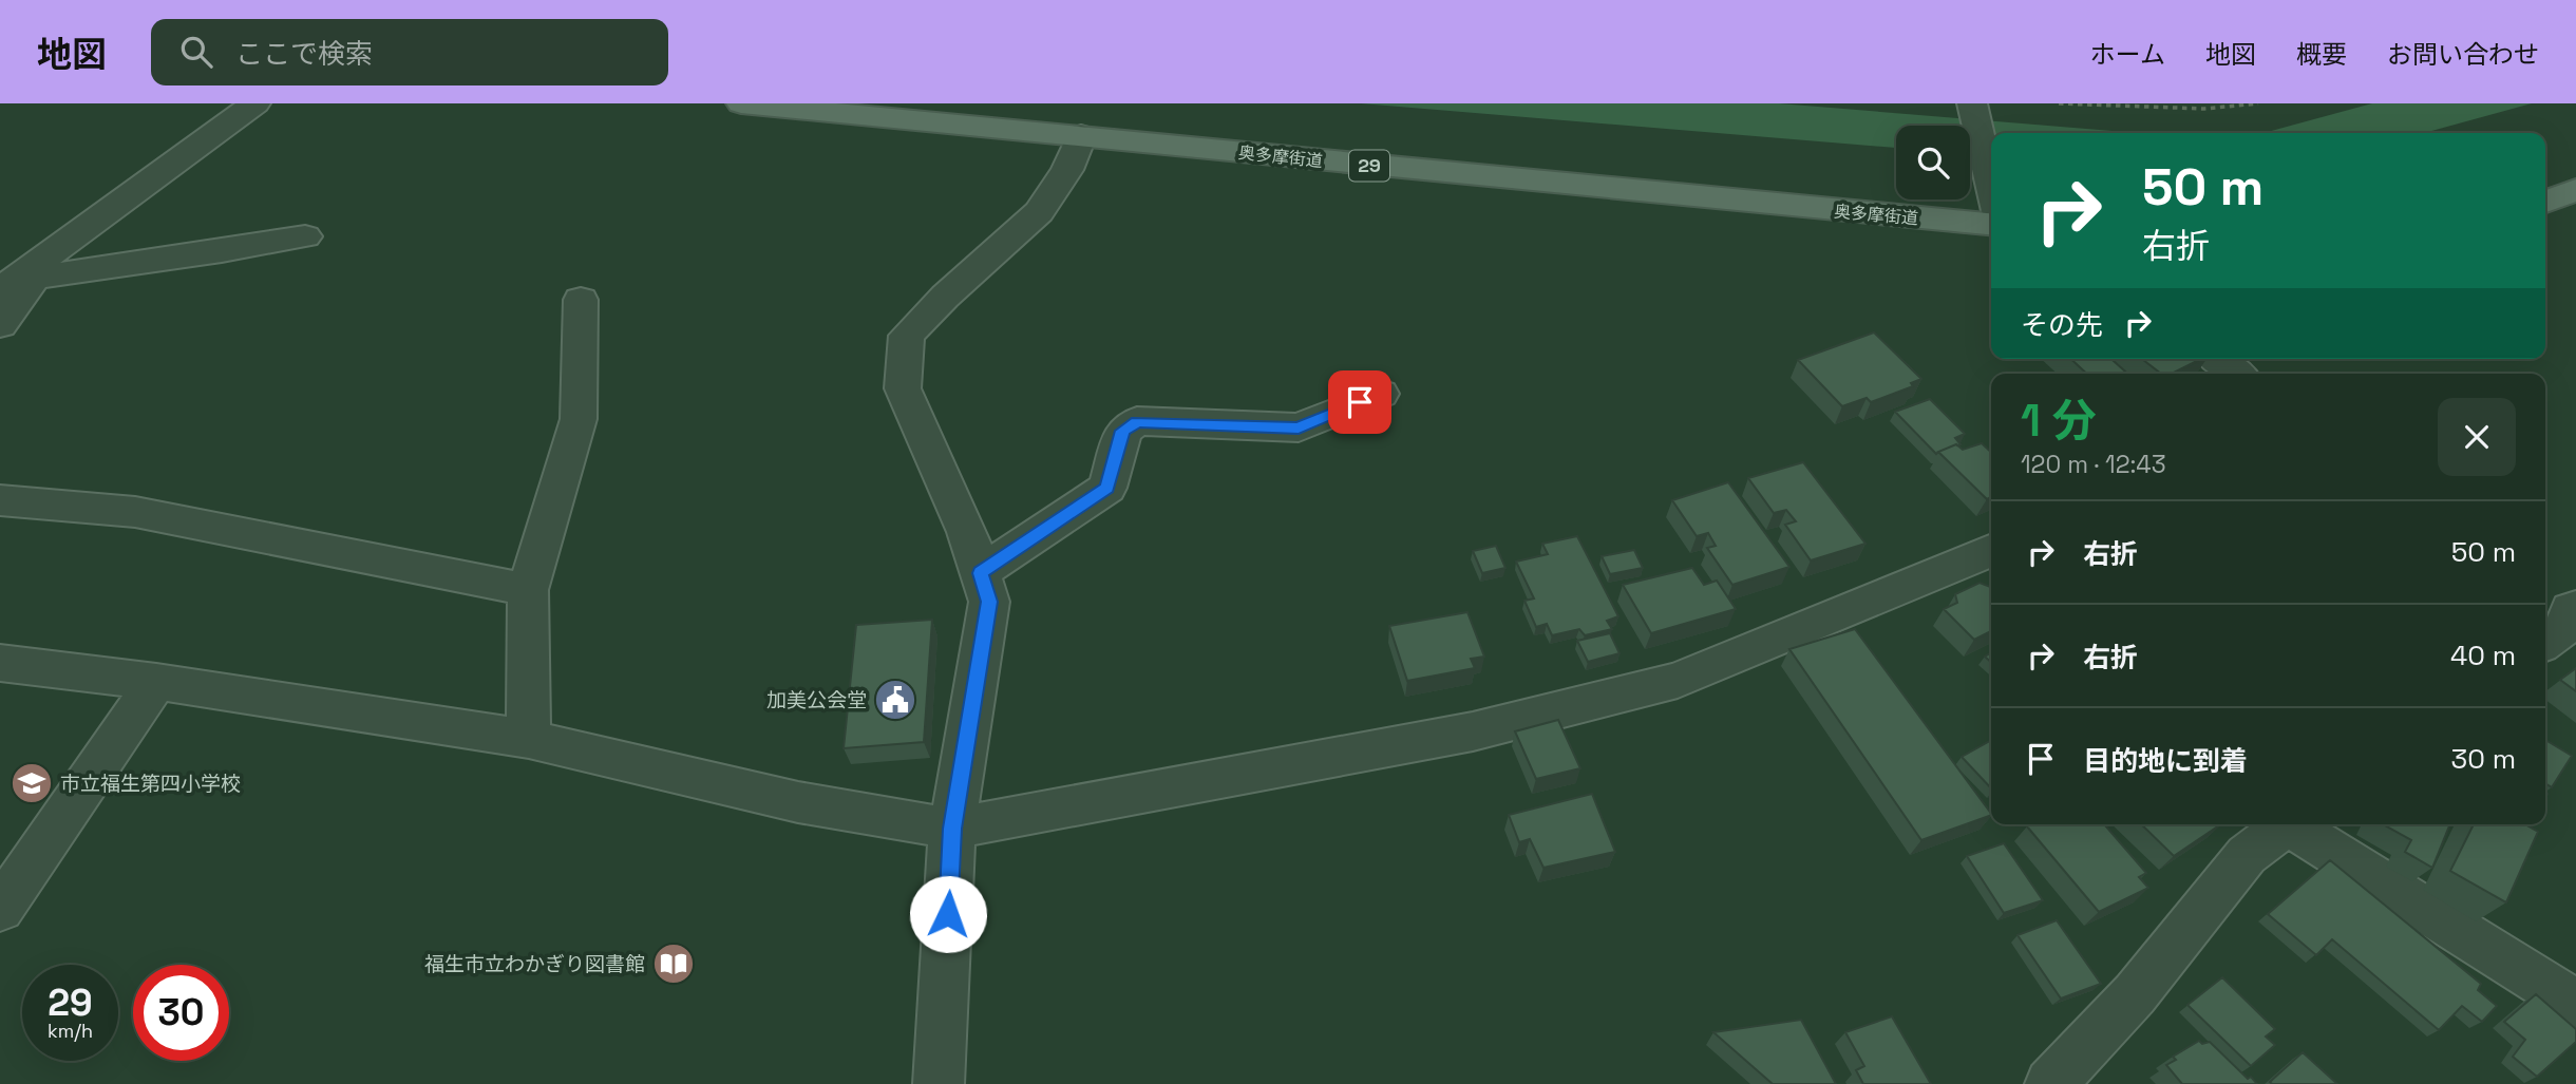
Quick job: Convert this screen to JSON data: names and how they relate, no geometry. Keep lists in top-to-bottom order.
{
  "streets": {
    "main road": ["奥多摩街道", "29"]
  },
  "places": {
    "public building": ["加美公会堂"],
    "school or university": ["市立福生第四小学校"],
    "library": ["福生市立わかぎり図書館"]
  },
  "page": {
    "header": "地図",
    "search": "ここで検索",
    "nav": [
      "ホーム",
      "地図",
      "概要",
      "お問い合わせ"
    ],
    "turn": ["50 m", "右折"],
    "then": "その先",
    "heading": ["1 分", "120 m · 12:43"],
    "list": [
      {
        "name": "右折",
        "value": "50 m"
      },
      {
        "name": "右折",
        "value": "40 m"
      },
      {
        "name": "目的地に到着",
        "value": "30 m"
      }
    ],
    "speed": "29 km/h",
    "limit": "30"
  }
}
